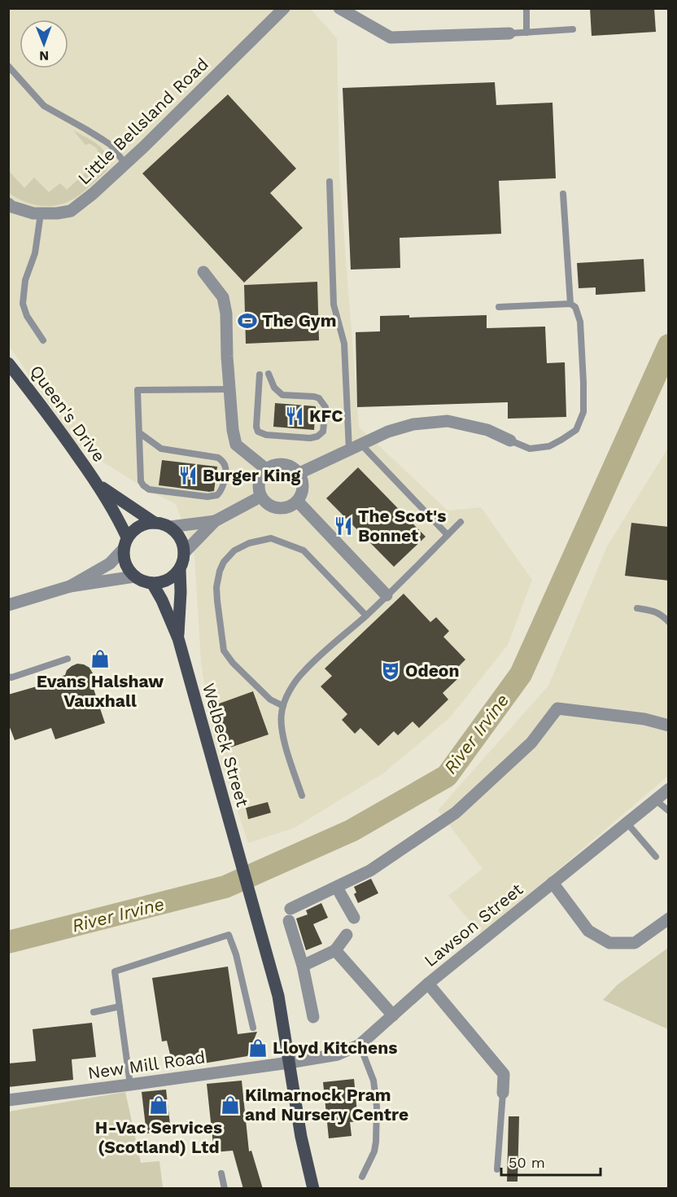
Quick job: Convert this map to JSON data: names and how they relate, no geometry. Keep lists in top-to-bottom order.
{
  "streets": {
    "main road": ["Queen's Drive", "Welbeck Street"],
    "street": ["Little Bellsland Road", "Lawson Street", "New Mill Road"]
  },
  "crossings": [
    ["Queen's Drive", "Welbeck Street"],
    ["Welbeck Street", "Lawson Street"],
    ["Welbeck Street", "New Mill Road"],
    ["Lawson Street", "New Mill Road"]
  ],
  "water": ["River Irvine"],
  "places": {
    "sports": ["The Gym"],
    "restaurant": ["KFC", "Burger King", "The Scot's Bonnet"],
    "shop": [
      "Evans Halshaw Vauxhall",
      "Lloyd Kitchens",
      "H-Vac Services (Scotland) Ltd",
      "Kilmarnock Pram and Nursery Centre"
    ],
    "theatre": ["Odeon"]
  },
  "scale_bar": "50 m",
  "north": "bottom"
}
